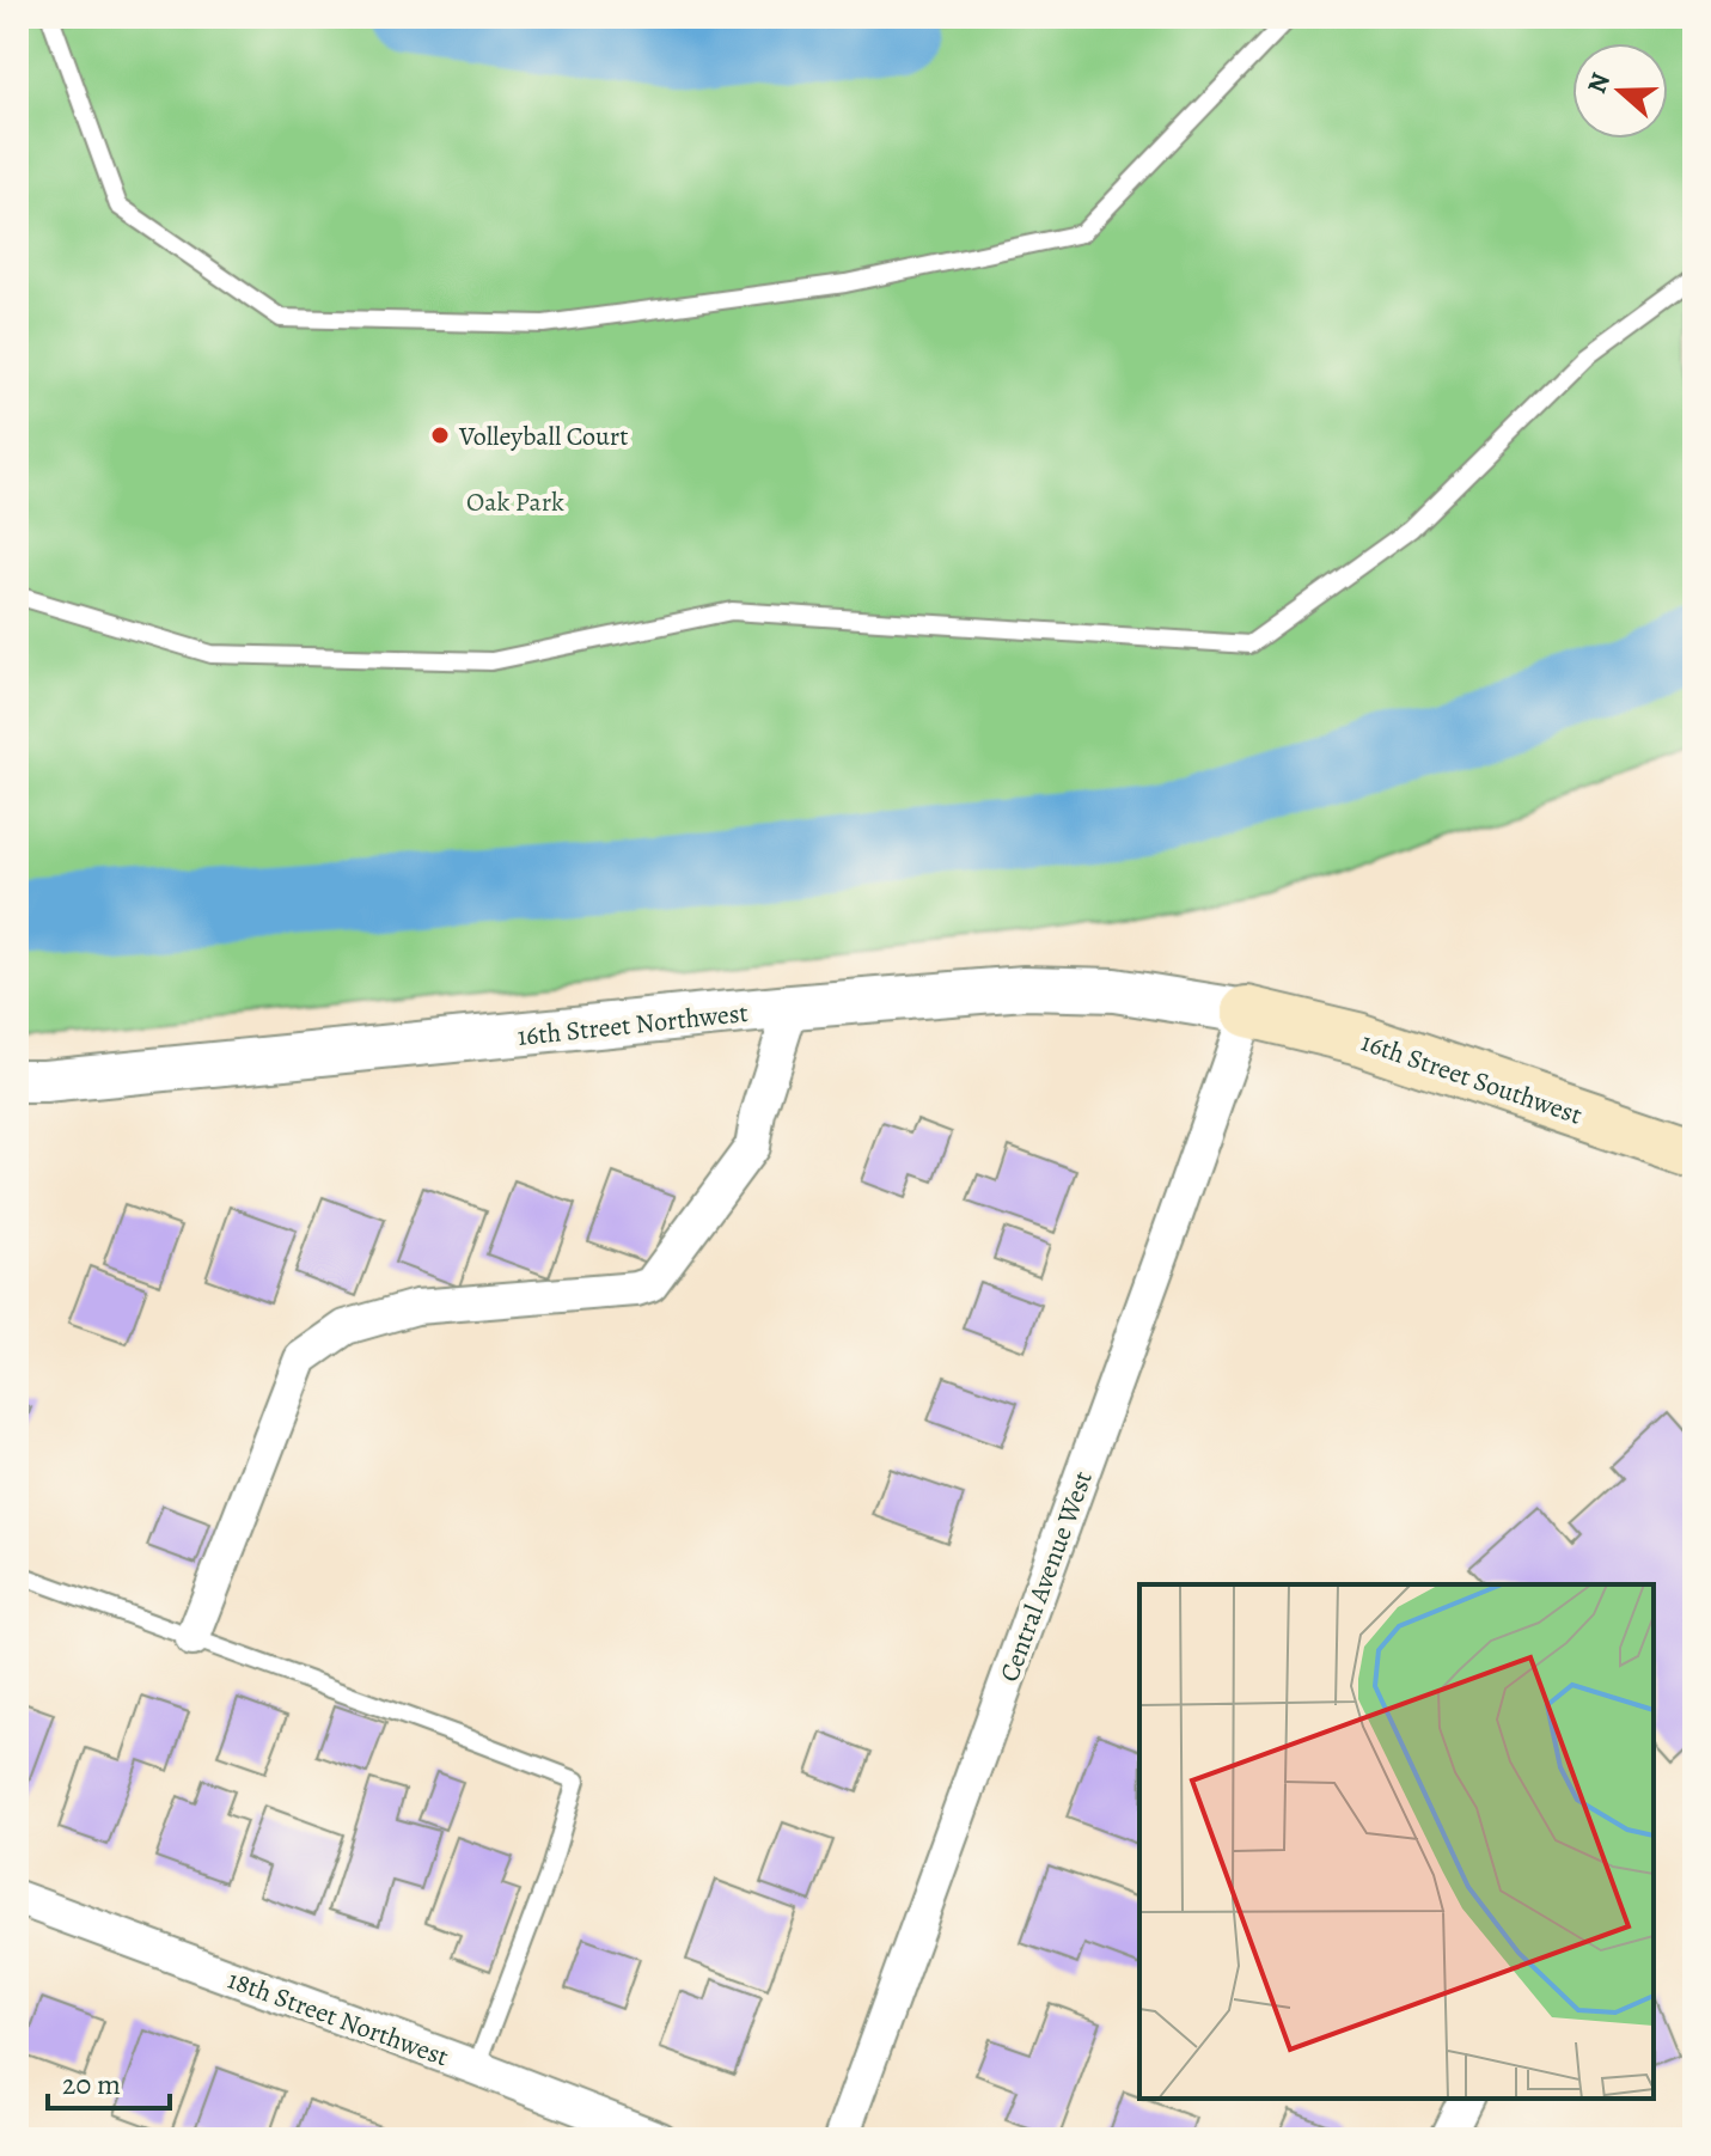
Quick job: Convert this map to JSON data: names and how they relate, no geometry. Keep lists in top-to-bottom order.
{
  "streets": {
    "main road": ["16th Street Southwest"],
    "street": ["16th Street Northwest", "Central Avenue West", "18th Street Northwest"]
  },
  "crossings": [
    ["16th Street Northwest", "16th Street Southwest"],
    ["16th Street Northwest", "Central Avenue West"],
    ["16th Street Southwest", "Central Avenue West"]
  ],
  "parks": ["Oak Park"],
  "places": ["Volleyball Court"],
  "scale_bar": "20 m",
  "north": "left"
}
